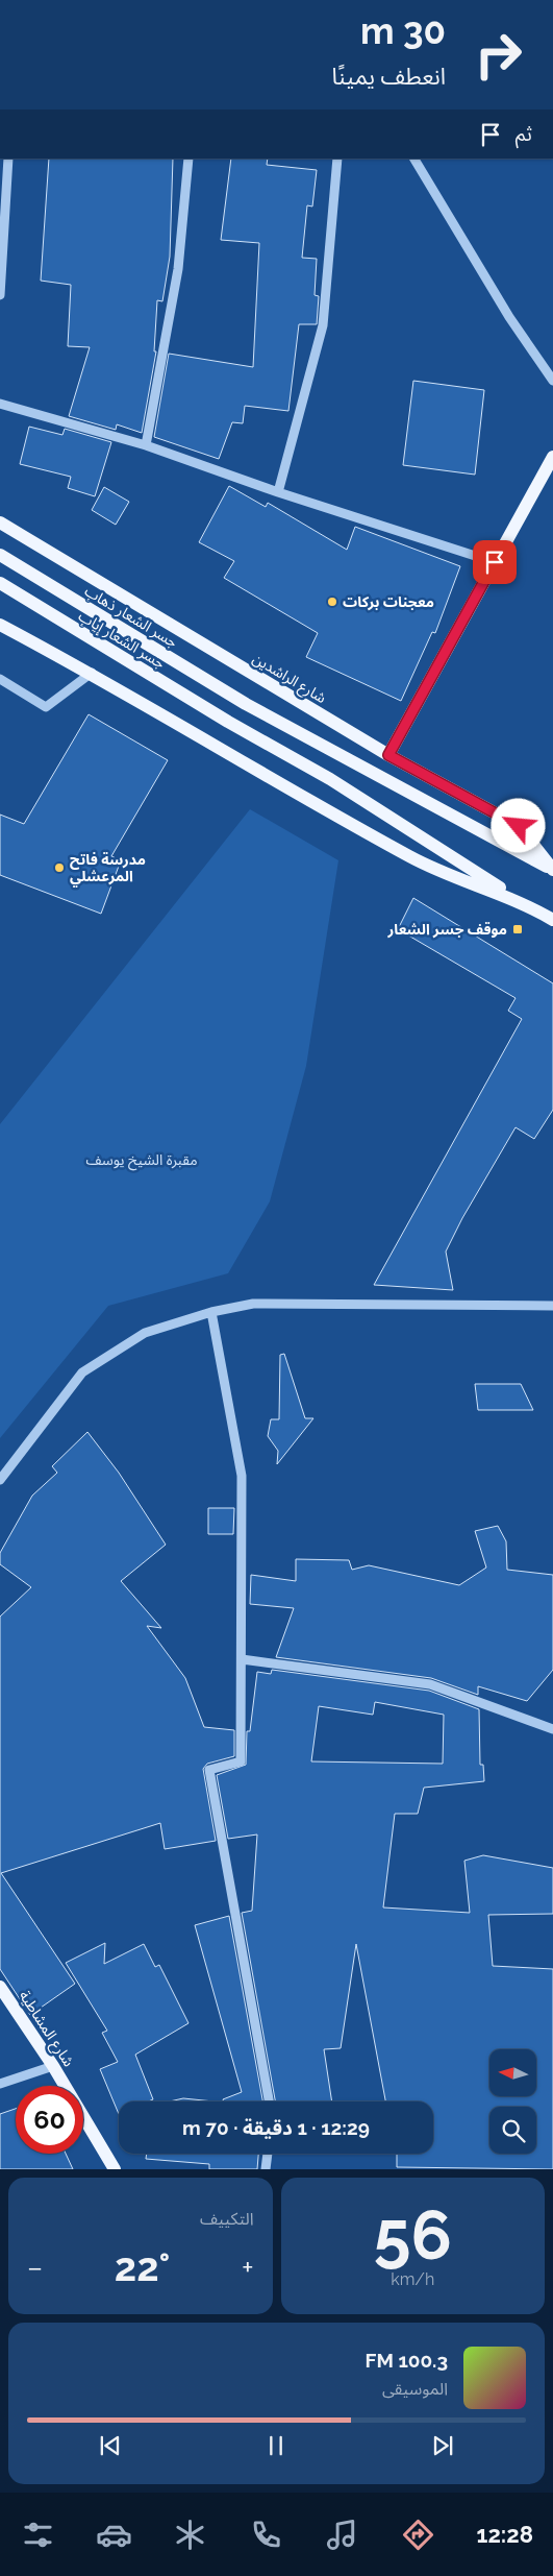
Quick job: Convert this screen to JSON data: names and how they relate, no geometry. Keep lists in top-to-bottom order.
{
  "streets": {
    "main road": [
      "جسر الشعار ذهاب",
      "جسر الشعار إياب",
      "شارع الراشدين",
      "شارع المشاطية"
    ]
  },
  "crossings": [
    ["جسر الشعار ذهاب", "شارع الراشدين"]
  ],
  "parks": ["مقبرة الشيخ يوسف"],
  "places": {
    "other": ["معجنات بركات", "مدرسة فاتح المرعشلي"],
    "transit": ["موقف جسر الشعار"]
  },
  "north": "left",
  "page": {
    "turn": ["30 m", "انعطف يمينًا"],
    "then": "ثم",
    "limit": "60",
    "trip": "12:29 · 1 دقيقة · 70 m",
    "tile": [
      ["56", "km/h"],
      "التكييف"
    ],
    "heat": ["−", "22°", "+"],
    "song": ["100.3 FM", "الموسيقى"],
    "tabs": "12:28"
  }
}
